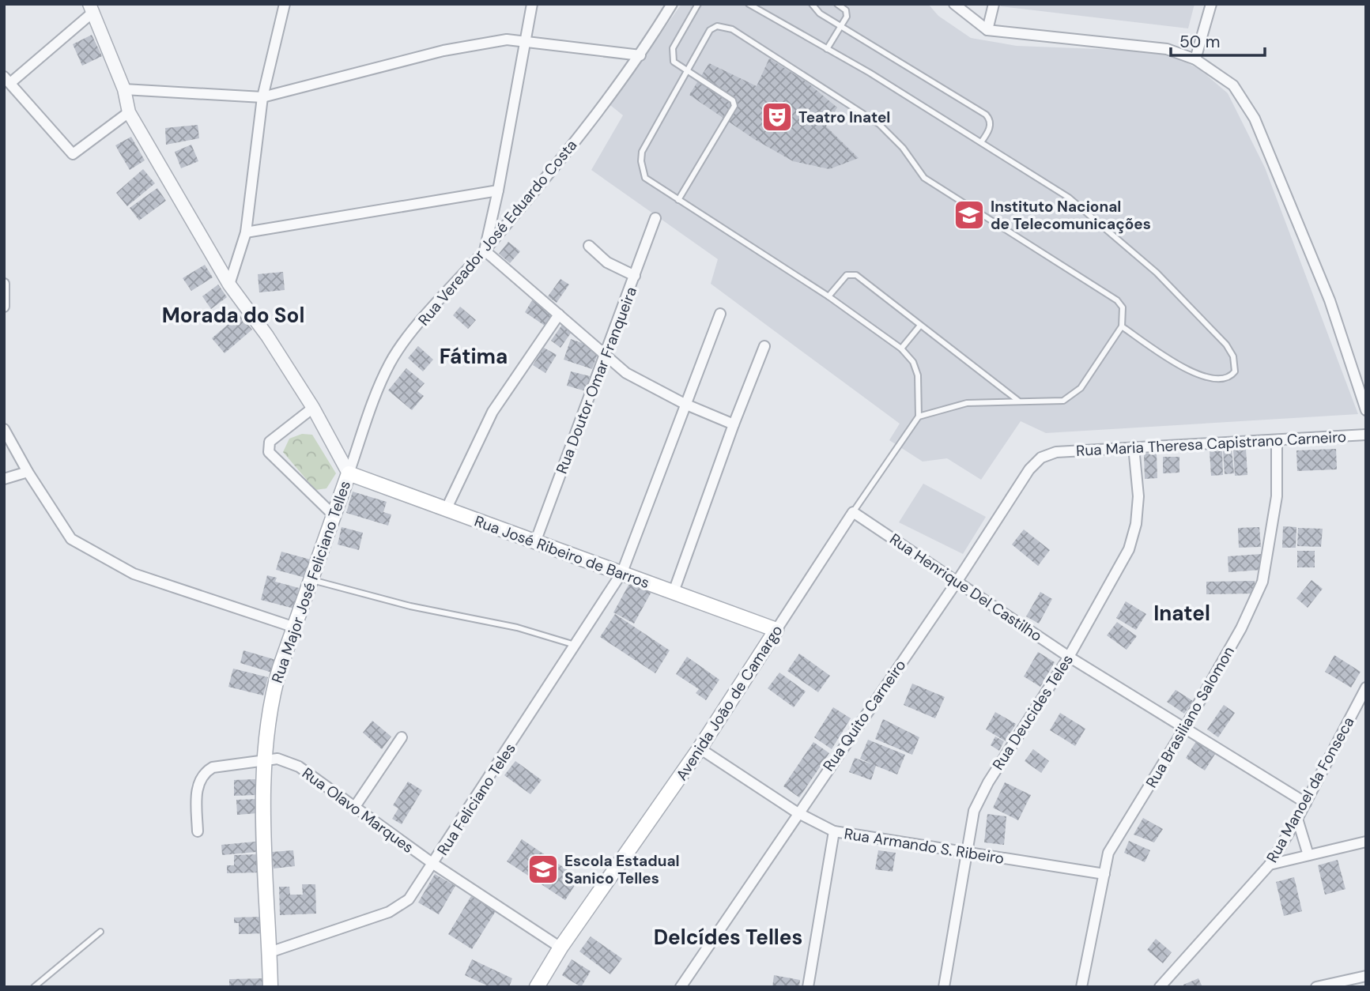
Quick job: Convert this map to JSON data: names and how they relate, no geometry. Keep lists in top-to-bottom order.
{
  "streets": {
    "main road": ["Rua José Ribeiro de Barros", "Rua Major José Feliciano Telles", "Avenida João de Camargo"],
    "street": [
      "Rua Vereador José Eduardo Costa",
      "Rua Doutor Omar Franqueira",
      "Rua Maria Theresa Capistrano Carneiro",
      "Rua Henrique Del Castilho",
      "Rua Deucides Teles",
      "Rua Quito Carneiro",
      "Rua Brasiliano Salomon",
      "Rua Manoel da Fonseca",
      "Rua Feliciano Teles",
      "Rua Olavo Marques",
      "Rua Armando S. Ribeiro"
    ]
  },
  "crossings": [
    ["Rua Vereador José Eduardo Costa", "Rua José Ribeiro de Barros"],
    ["Rua Vereador José Eduardo Costa", "Rua Major José Feliciano Telles"],
    ["Rua Doutor Omar Franqueira", "Rua José Ribeiro de Barros"],
    ["Rua Maria Theresa Capistrano Carneiro", "Rua Deucides Teles"],
    ["Rua Maria Theresa Capistrano Carneiro", "Rua Quito Carneiro"],
    ["Rua Maria Theresa Capistrano Carneiro", "Rua Brasiliano Salomon"],
    ["Rua José Ribeiro de Barros", "Rua Major José Feliciano Telles"],
    ["Rua José Ribeiro de Barros", "Avenida João de Camargo"],
    ["Rua José Ribeiro de Barros", "Rua Feliciano Teles"],
    ["Rua Major José Feliciano Telles", "Rua Feliciano Teles"],
    ["Rua Major José Feliciano Telles", "Rua Olavo Marques"],
    ["Rua Henrique Del Castilho", "Avenida João de Camargo"],
    ["Rua Henrique Del Castilho", "Rua Deucides Teles"],
    ["Rua Henrique Del Castilho", "Rua Quito Carneiro"],
    ["Rua Henrique Del Castilho", "Rua Brasiliano Salomon"],
    ["Rua Henrique Del Castilho", "Rua Manoel da Fonseca"],
    ["Avenida João de Camargo", "Rua Olavo Marques"],
    ["Avenida João de Camargo", "Rua Armando S. Ribeiro"],
    ["Rua Deucides Teles", "Rua Armando S. Ribeiro"],
    ["Rua Quito Carneiro", "Rua Armando S. Ribeiro"],
    ["Rua Brasiliano Salomon", "Rua Armando S. Ribeiro"],
    ["Rua Feliciano Teles", "Rua Olavo Marques"]
  ],
  "districts": [
    "Morada do Sol",
    "Fátima",
    "Inatel",
    "Delcídes Telles"
  ],
  "places": {
    "theatre": ["Teatro Inatel"],
    "school or university": ["Instituto Nacional de Telecomunicações", "Escola Estadual Sanico Telles"]
  },
  "scale_bar": "50 m"
}
